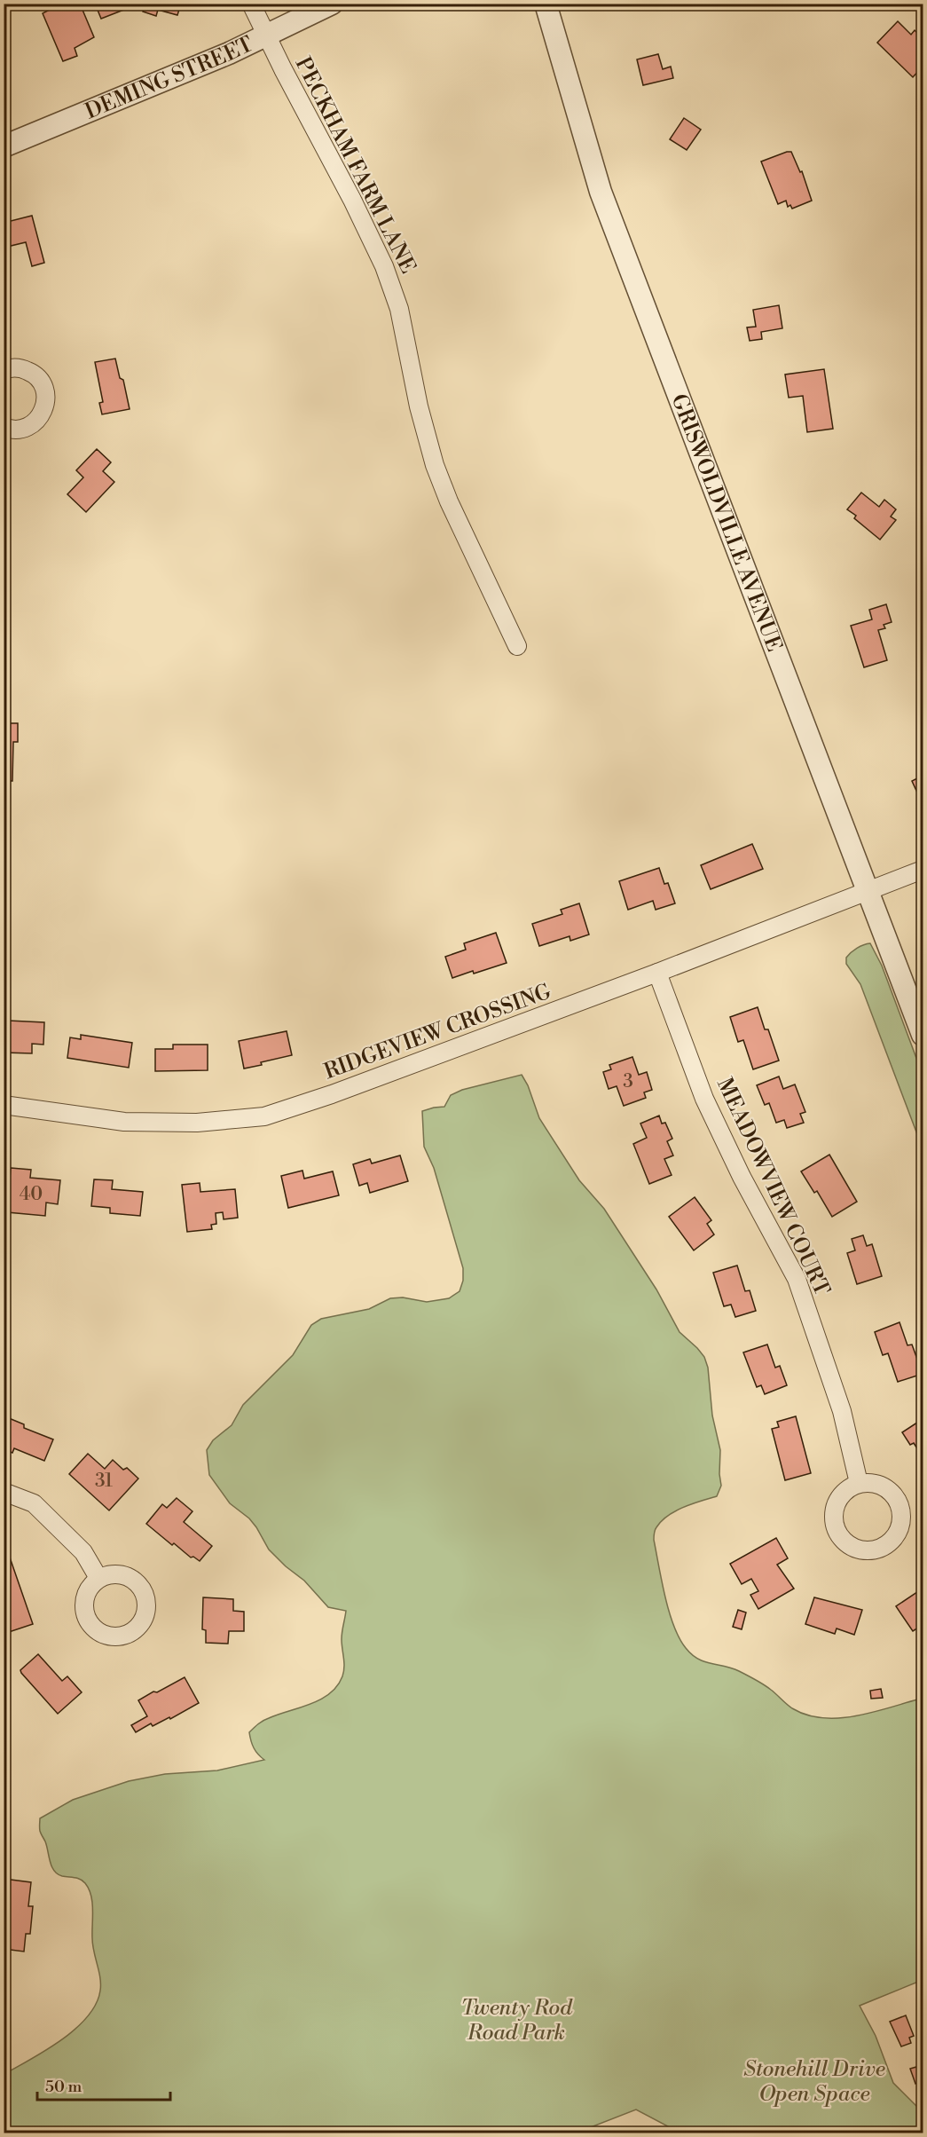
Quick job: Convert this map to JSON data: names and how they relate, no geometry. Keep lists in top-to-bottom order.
{
  "streets": {
    "street": [
      "DEMING STREET",
      "PECKHAM FARM LANE",
      "GRISWOLDVILLE AVENUE",
      "RIDGEVIEW CROSSING",
      "MEADOWVIEW COURT"
    ]
  },
  "crossings": [
    ["DEMING STREET", "PECKHAM FARM LANE"],
    ["GRISWOLDVILLE AVENUE", "RIDGEVIEW CROSSING"],
    ["RIDGEVIEW CROSSING", "MEADOWVIEW COURT"]
  ],
  "parks": ["Twenty Rod Road Park", "Stonehill Drive Open Space"],
  "house_numbers": ["3", "40", "31"],
  "scale_bar": "50 m"
}
